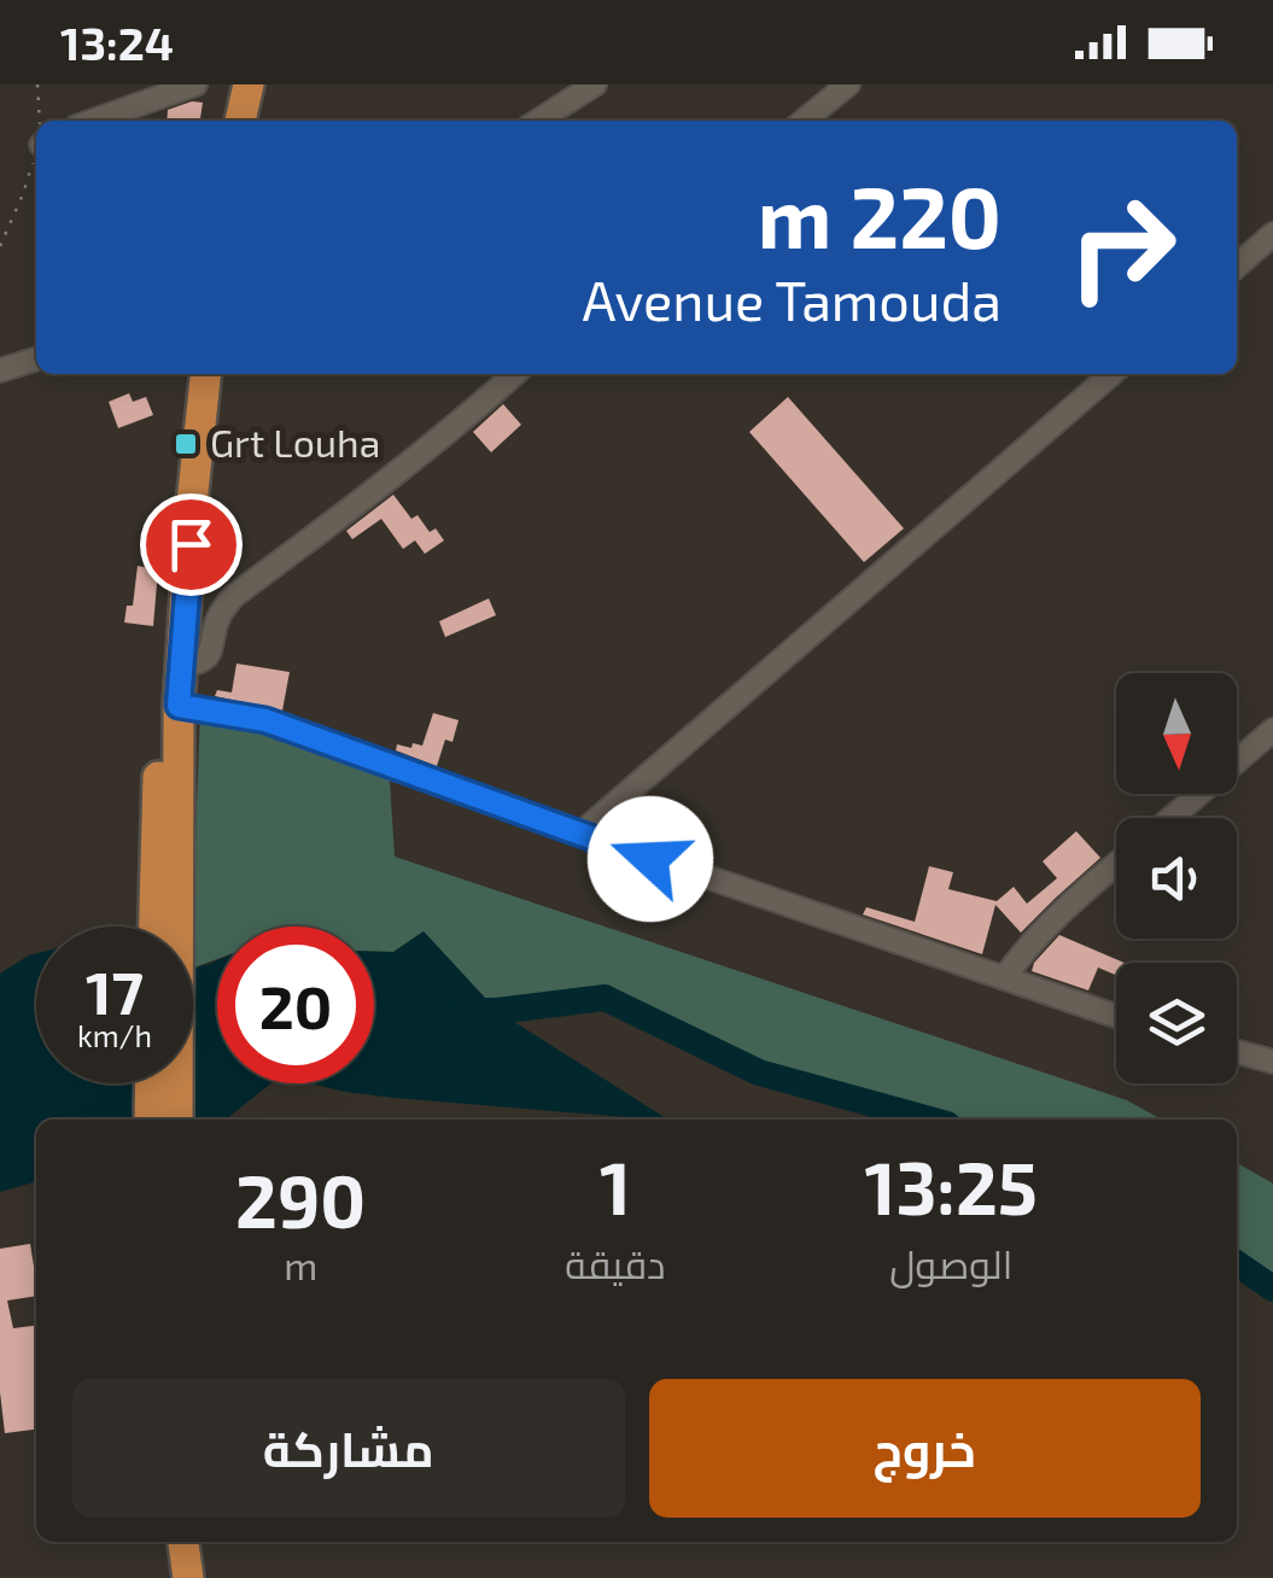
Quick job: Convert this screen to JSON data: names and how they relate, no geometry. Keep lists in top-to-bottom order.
{
  "places": {
    "transit": ["Grt Louha"]
  },
  "north": "bottom",
  "page": {
    "status": "13:24",
    "turn": ["220 m", "Avenue Tamouda"],
    "speed": "17 km/h",
    "limit": "20",
    "eta": [
      "13:25",
      "الوصول",
      "1",
      "دقيقة",
      "290",
      "m"
    ],
    "buttons": ["خروج", "مشاركة"]
  }
}
